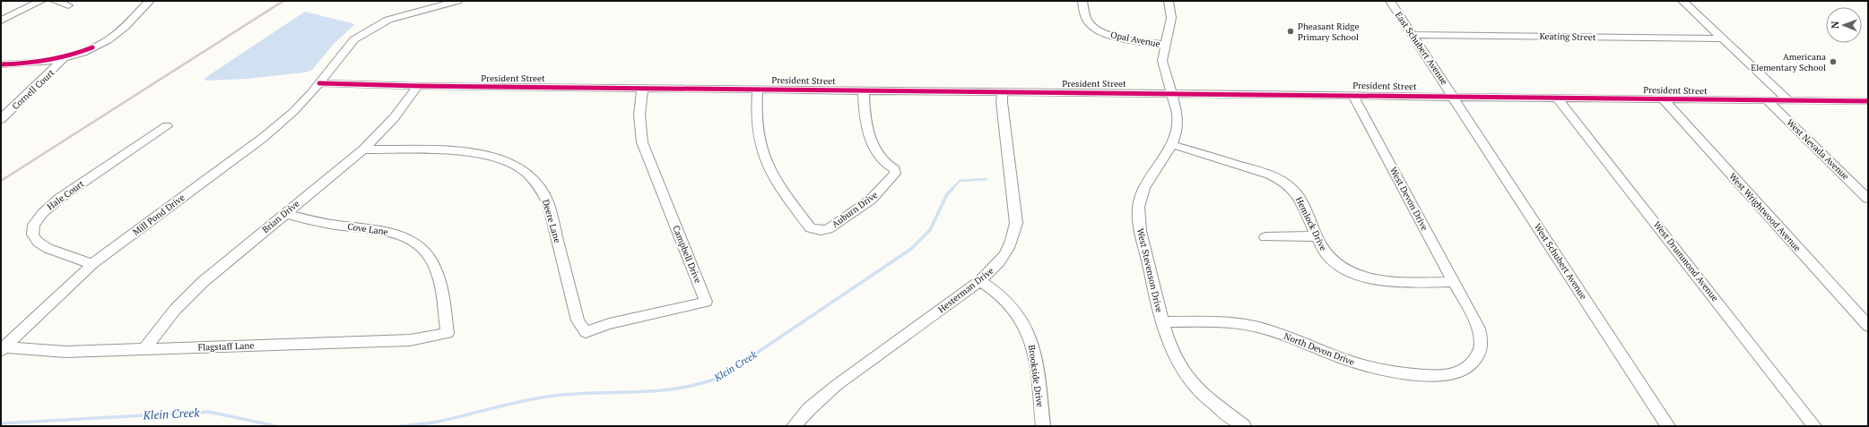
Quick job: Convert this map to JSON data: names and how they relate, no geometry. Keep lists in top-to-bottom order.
{
  "streets": {
    "street": [
      "Keating Street",
      "Opal Avenue",
      "East Schubert Avenue",
      "President Street",
      "Cornell Court",
      "West Nevada Avenue",
      "Hale Court",
      "West Devon Drive",
      "Auburn Drive",
      "West Wrightwood Avenue",
      "Mill Pond Drive",
      "Brian Drive",
      "Deere Lane",
      "Hemlock Drive",
      "Cove Lane",
      "Campbell Drive",
      "West Schubert Avenue",
      "West Drummond Avenue",
      "West Stevenson Drive",
      "Hesterman Drive",
      "Flagstaff Lane",
      "North Devon Drive",
      "Brookside Drive"
    ]
  },
  "crossings": [
    ["Keating Street", "East Schubert Avenue"],
    ["Opal Avenue", "West Stevenson Drive"],
    ["East Schubert Avenue", "President Street"],
    ["East Schubert Avenue", "West Schubert Avenue"],
    ["President Street", "West Nevada Avenue"],
    ["President Street", "West Devon Drive"],
    ["President Street", "Auburn Drive"],
    ["President Street", "West Wrightwood Avenue"],
    ["President Street", "Mill Pond Drive"],
    ["President Street", "Brian Drive"],
    ["President Street", "Campbell Drive"],
    ["President Street", "West Schubert Avenue"],
    ["President Street", "West Drummond Avenue"],
    ["President Street", "West Stevenson Drive"],
    ["President Street", "Hesterman Drive"],
    ["Hale Court", "Mill Pond Drive"],
    ["West Devon Drive", "Hemlock Drive"],
    ["West Devon Drive", "North Devon Drive"],
    ["Mill Pond Drive", "Flagstaff Lane"],
    ["Brian Drive", "Deere Lane"],
    ["Brian Drive", "Cove Lane"],
    ["Brian Drive", "Flagstaff Lane"],
    ["Deere Lane", "Campbell Drive"],
    ["Hemlock Drive", "West Stevenson Drive"],
    ["Cove Lane", "Flagstaff Lane"],
    ["West Stevenson Drive", "North Devon Drive"],
    ["Hesterman Drive", "Brookside Drive"]
  ],
  "water": ["Klein Creek"],
  "places": ["Pheasant Ridge Primary School", "Americana Elementary School"],
  "north": "left"
}
